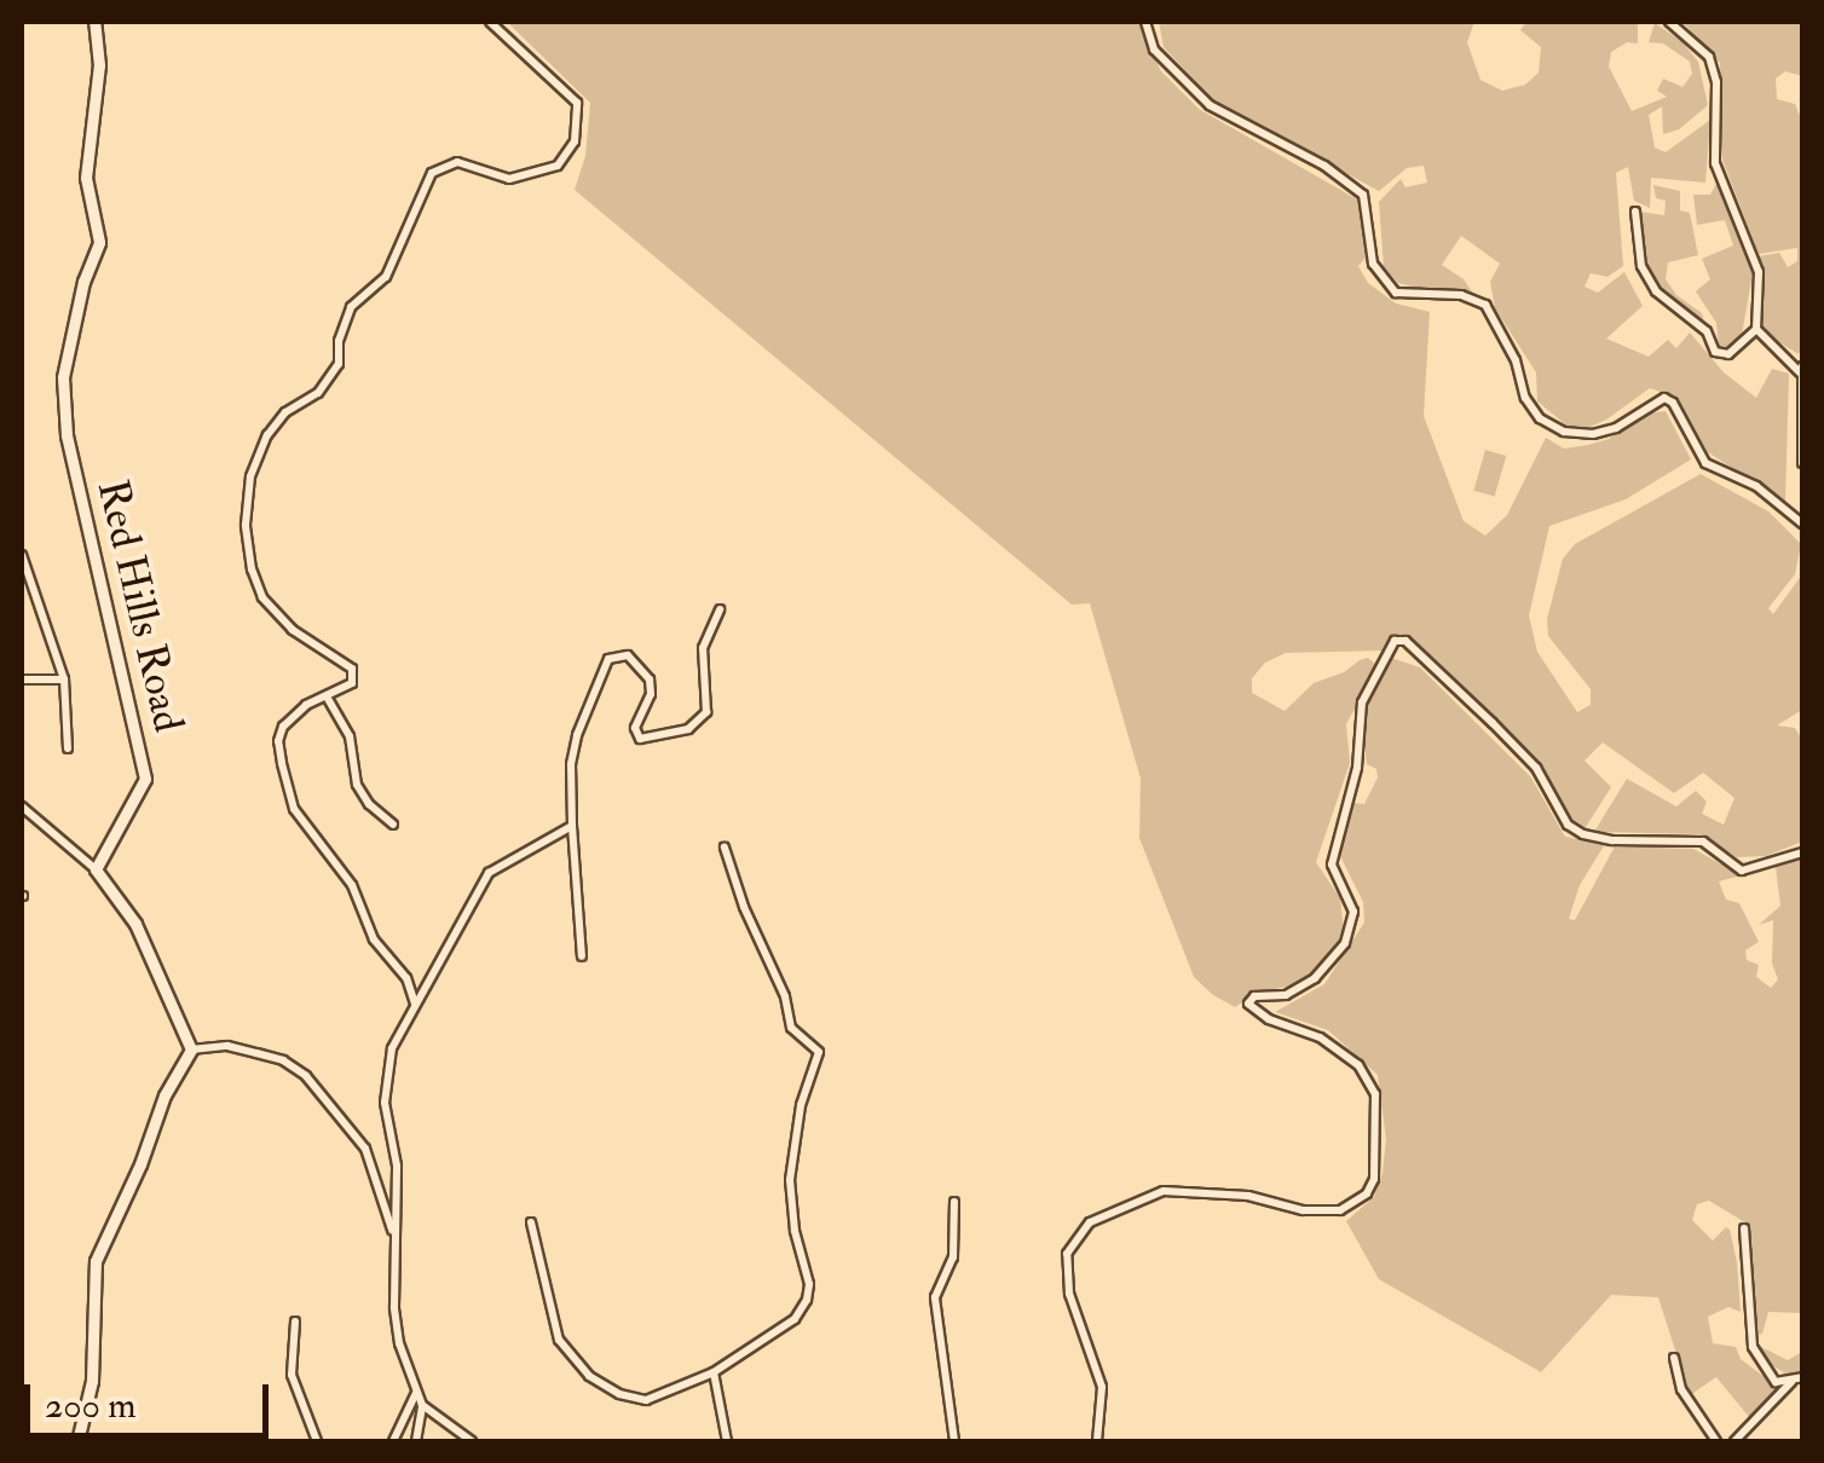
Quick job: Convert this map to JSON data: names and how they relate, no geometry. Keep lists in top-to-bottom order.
{
  "streets": {
    "main road": ["Red Hills Road"]
  },
  "scale_bar": "200 m"
}
